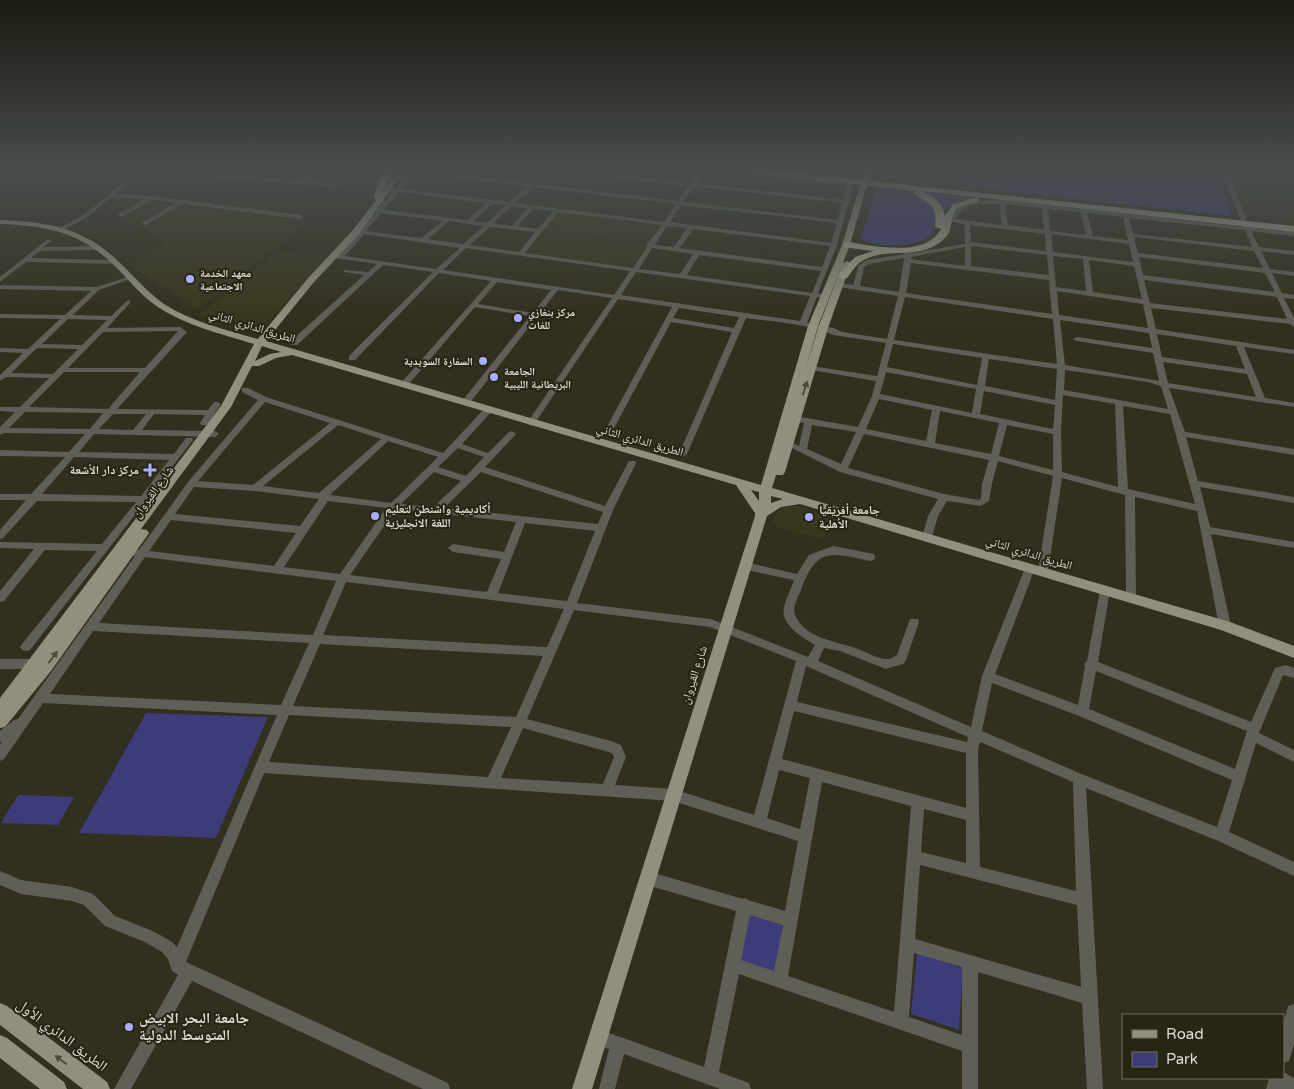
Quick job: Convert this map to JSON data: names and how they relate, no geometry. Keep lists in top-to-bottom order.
{
  "streets": {
    "main road": ["الطريق الدائري الثاني", "شارع القيروان", "الطريق الدائري الأول"]
  },
  "crossings": [
    ["الطريق الدائري الثاني", "شارع القيروان"]
  ],
  "places": {
    "other": [
      "معهد الخدمة الاجتماعية",
      "مركز بنغازي للغات",
      "السفارة السويدية",
      "الجامعة البريطانية الليبية",
      "أكاديمية واشنطن لتعليم اللغة الانجليزية",
      "جامعة أفريقيا الأهلية",
      "جامعة البحر الابيض المتوسط الدولية"
    ],
    "health": ["مركز دار الأشعة"]
  },
  "legend": ["Road", "Park"]
}
